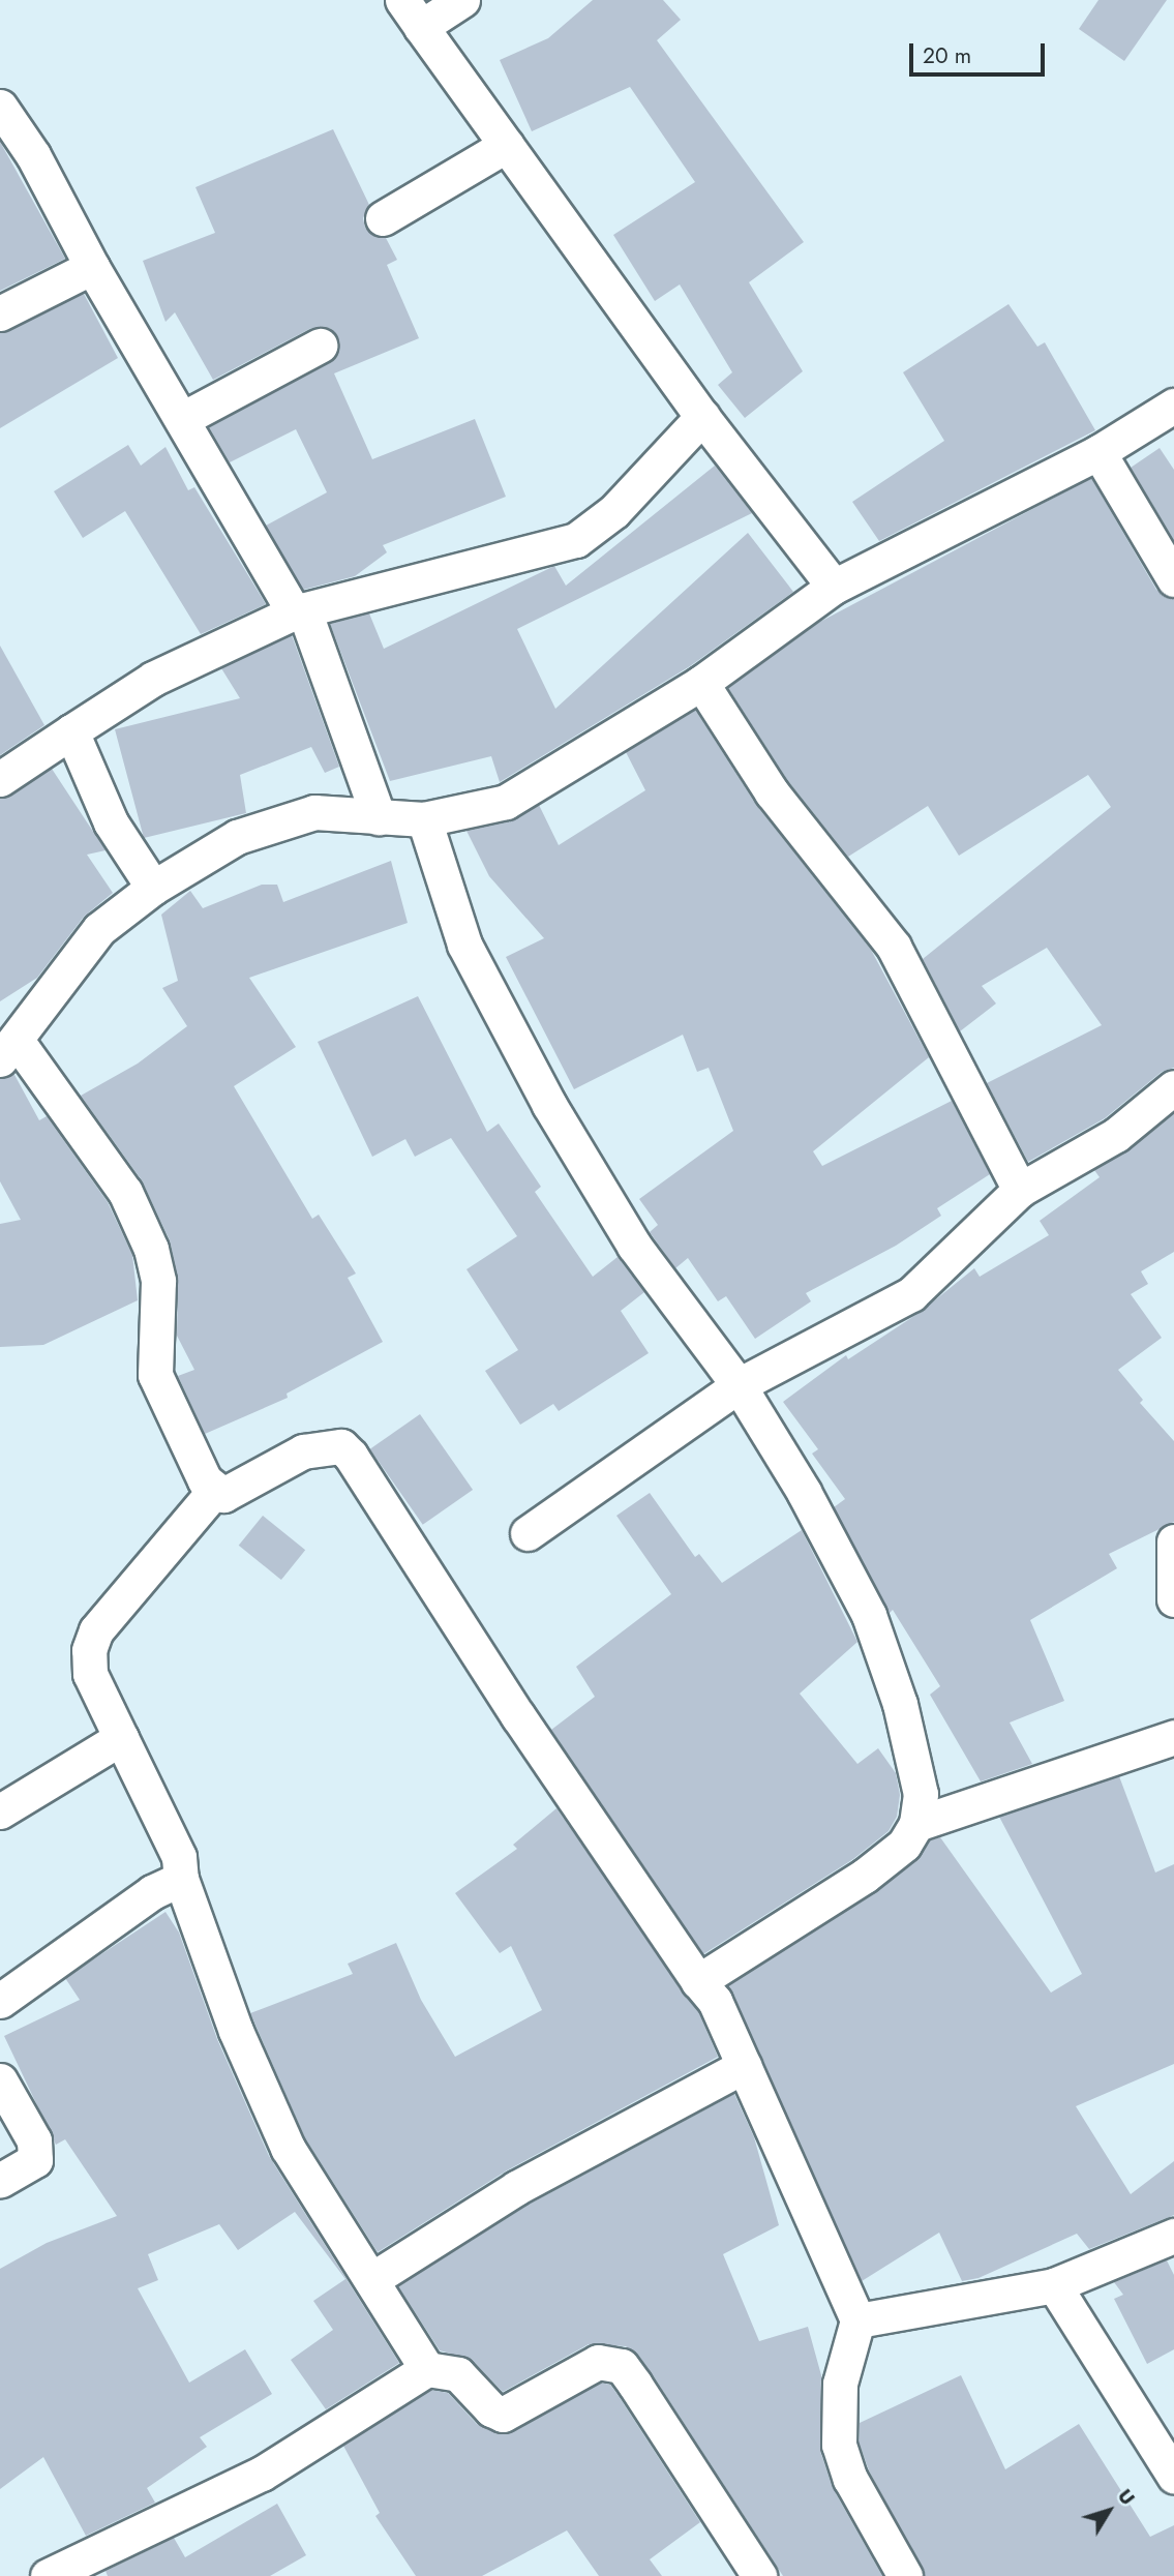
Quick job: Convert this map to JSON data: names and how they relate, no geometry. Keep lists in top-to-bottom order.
{
  "scale_bar": "20 m",
  "north": "top right"
}
